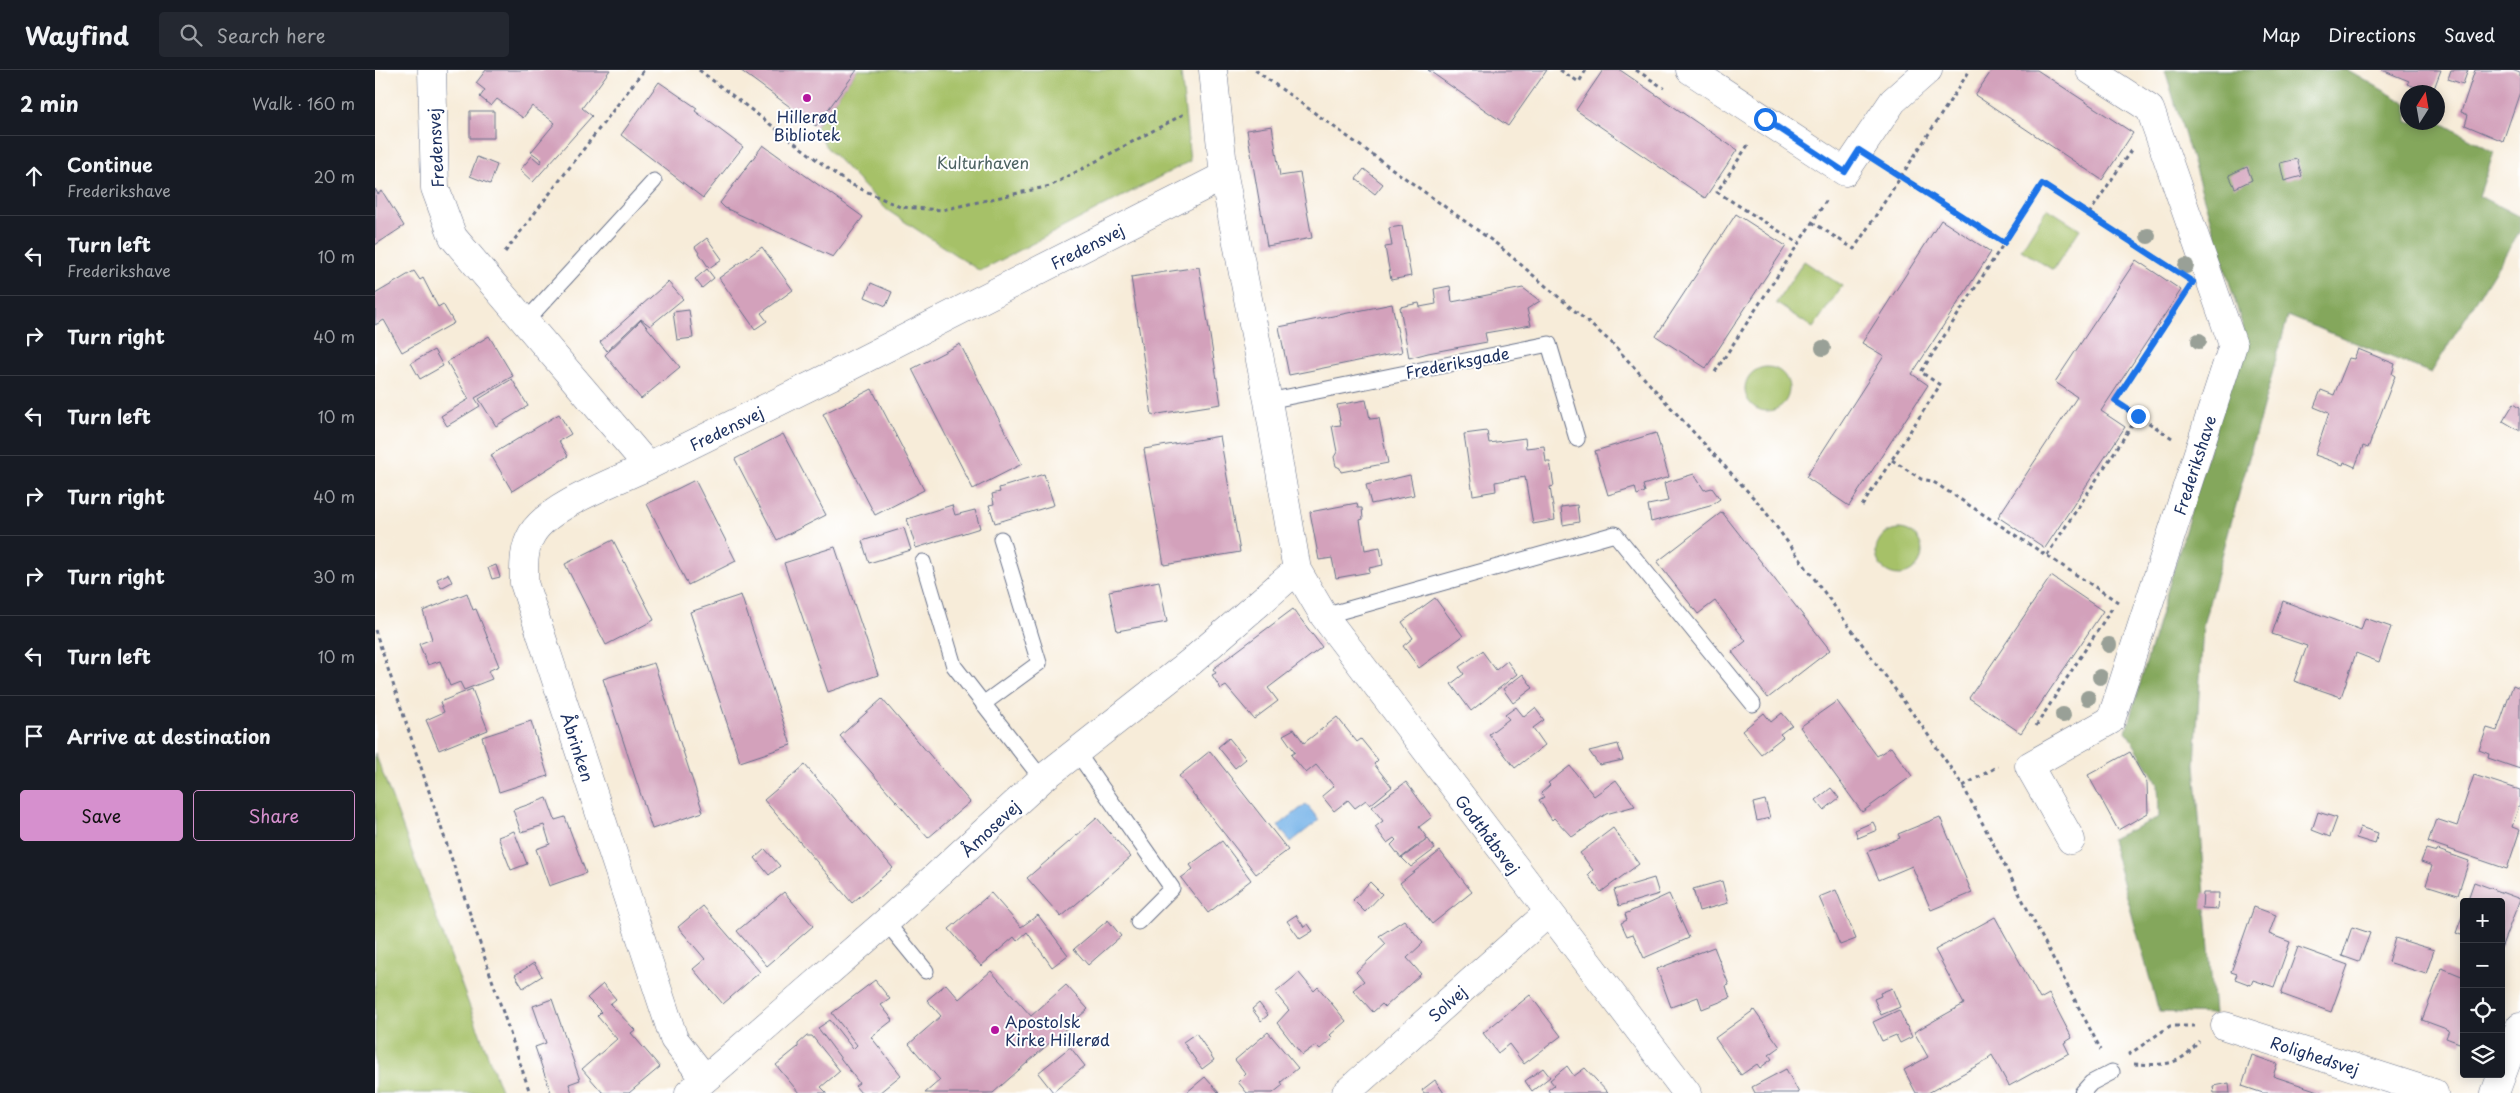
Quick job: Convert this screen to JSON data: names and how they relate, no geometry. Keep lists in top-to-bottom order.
{
  "streets": {
    "street": [
      "Fredensvej",
      "Frederikshave",
      "Åbrinken",
      "Åmosevej",
      "Godthåbsvej",
      "Solvej",
      "Rolighedsvej"
    ],
    "lane": ["Frederiksgade"]
  },
  "crossings": [
    ["Fredensvej", "Åbrinken"],
    ["Åbrinken", "Åmosevej"],
    ["Åmosevej", "Godthåbsvej"],
    ["Godthåbsvej", "Solvej"]
  ],
  "parks": ["Kulturhaven"],
  "places": ["Hillerød Bibliotek", "Apostolsk Kirke Hillerød"],
  "north": "top",
  "page": {
    "header": "Wayfind",
    "search": "Search here",
    "nav": ["Map", "Directions", "Saved"],
    "heading": ["2 min", "Walk · 160 m"],
    "list": [
      ["Continue", "Frederikshave", "20 m"],
      ["Turn left", "Frederikshave", "10 m"],
      ["Turn right", "40 m"],
      ["Turn left", "10 m"],
      ["Turn right", "40 m"],
      ["Turn right", "30 m"],
      ["Turn left", "10 m"],
      "Arrive at destination"
    ],
    "buttons": ["Save", "Share"],
    "map_buttons": ["+", "−"]
  }
}
